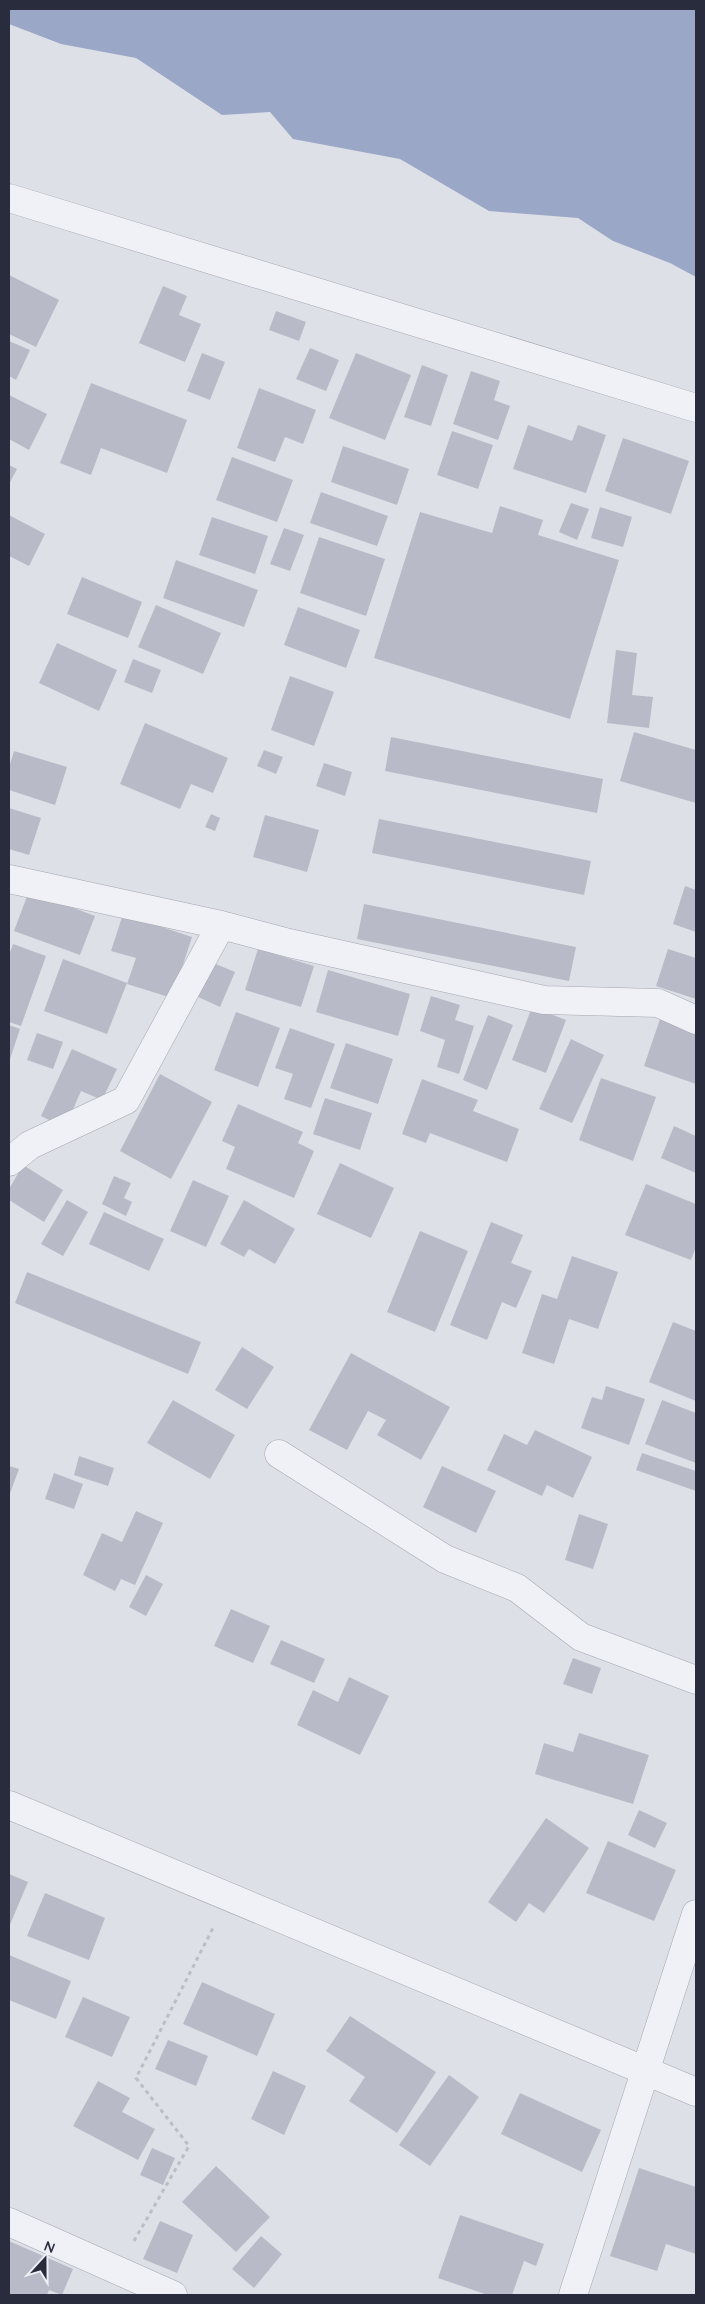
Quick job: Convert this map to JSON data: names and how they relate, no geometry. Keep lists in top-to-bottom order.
{
  "north": "top"
}
